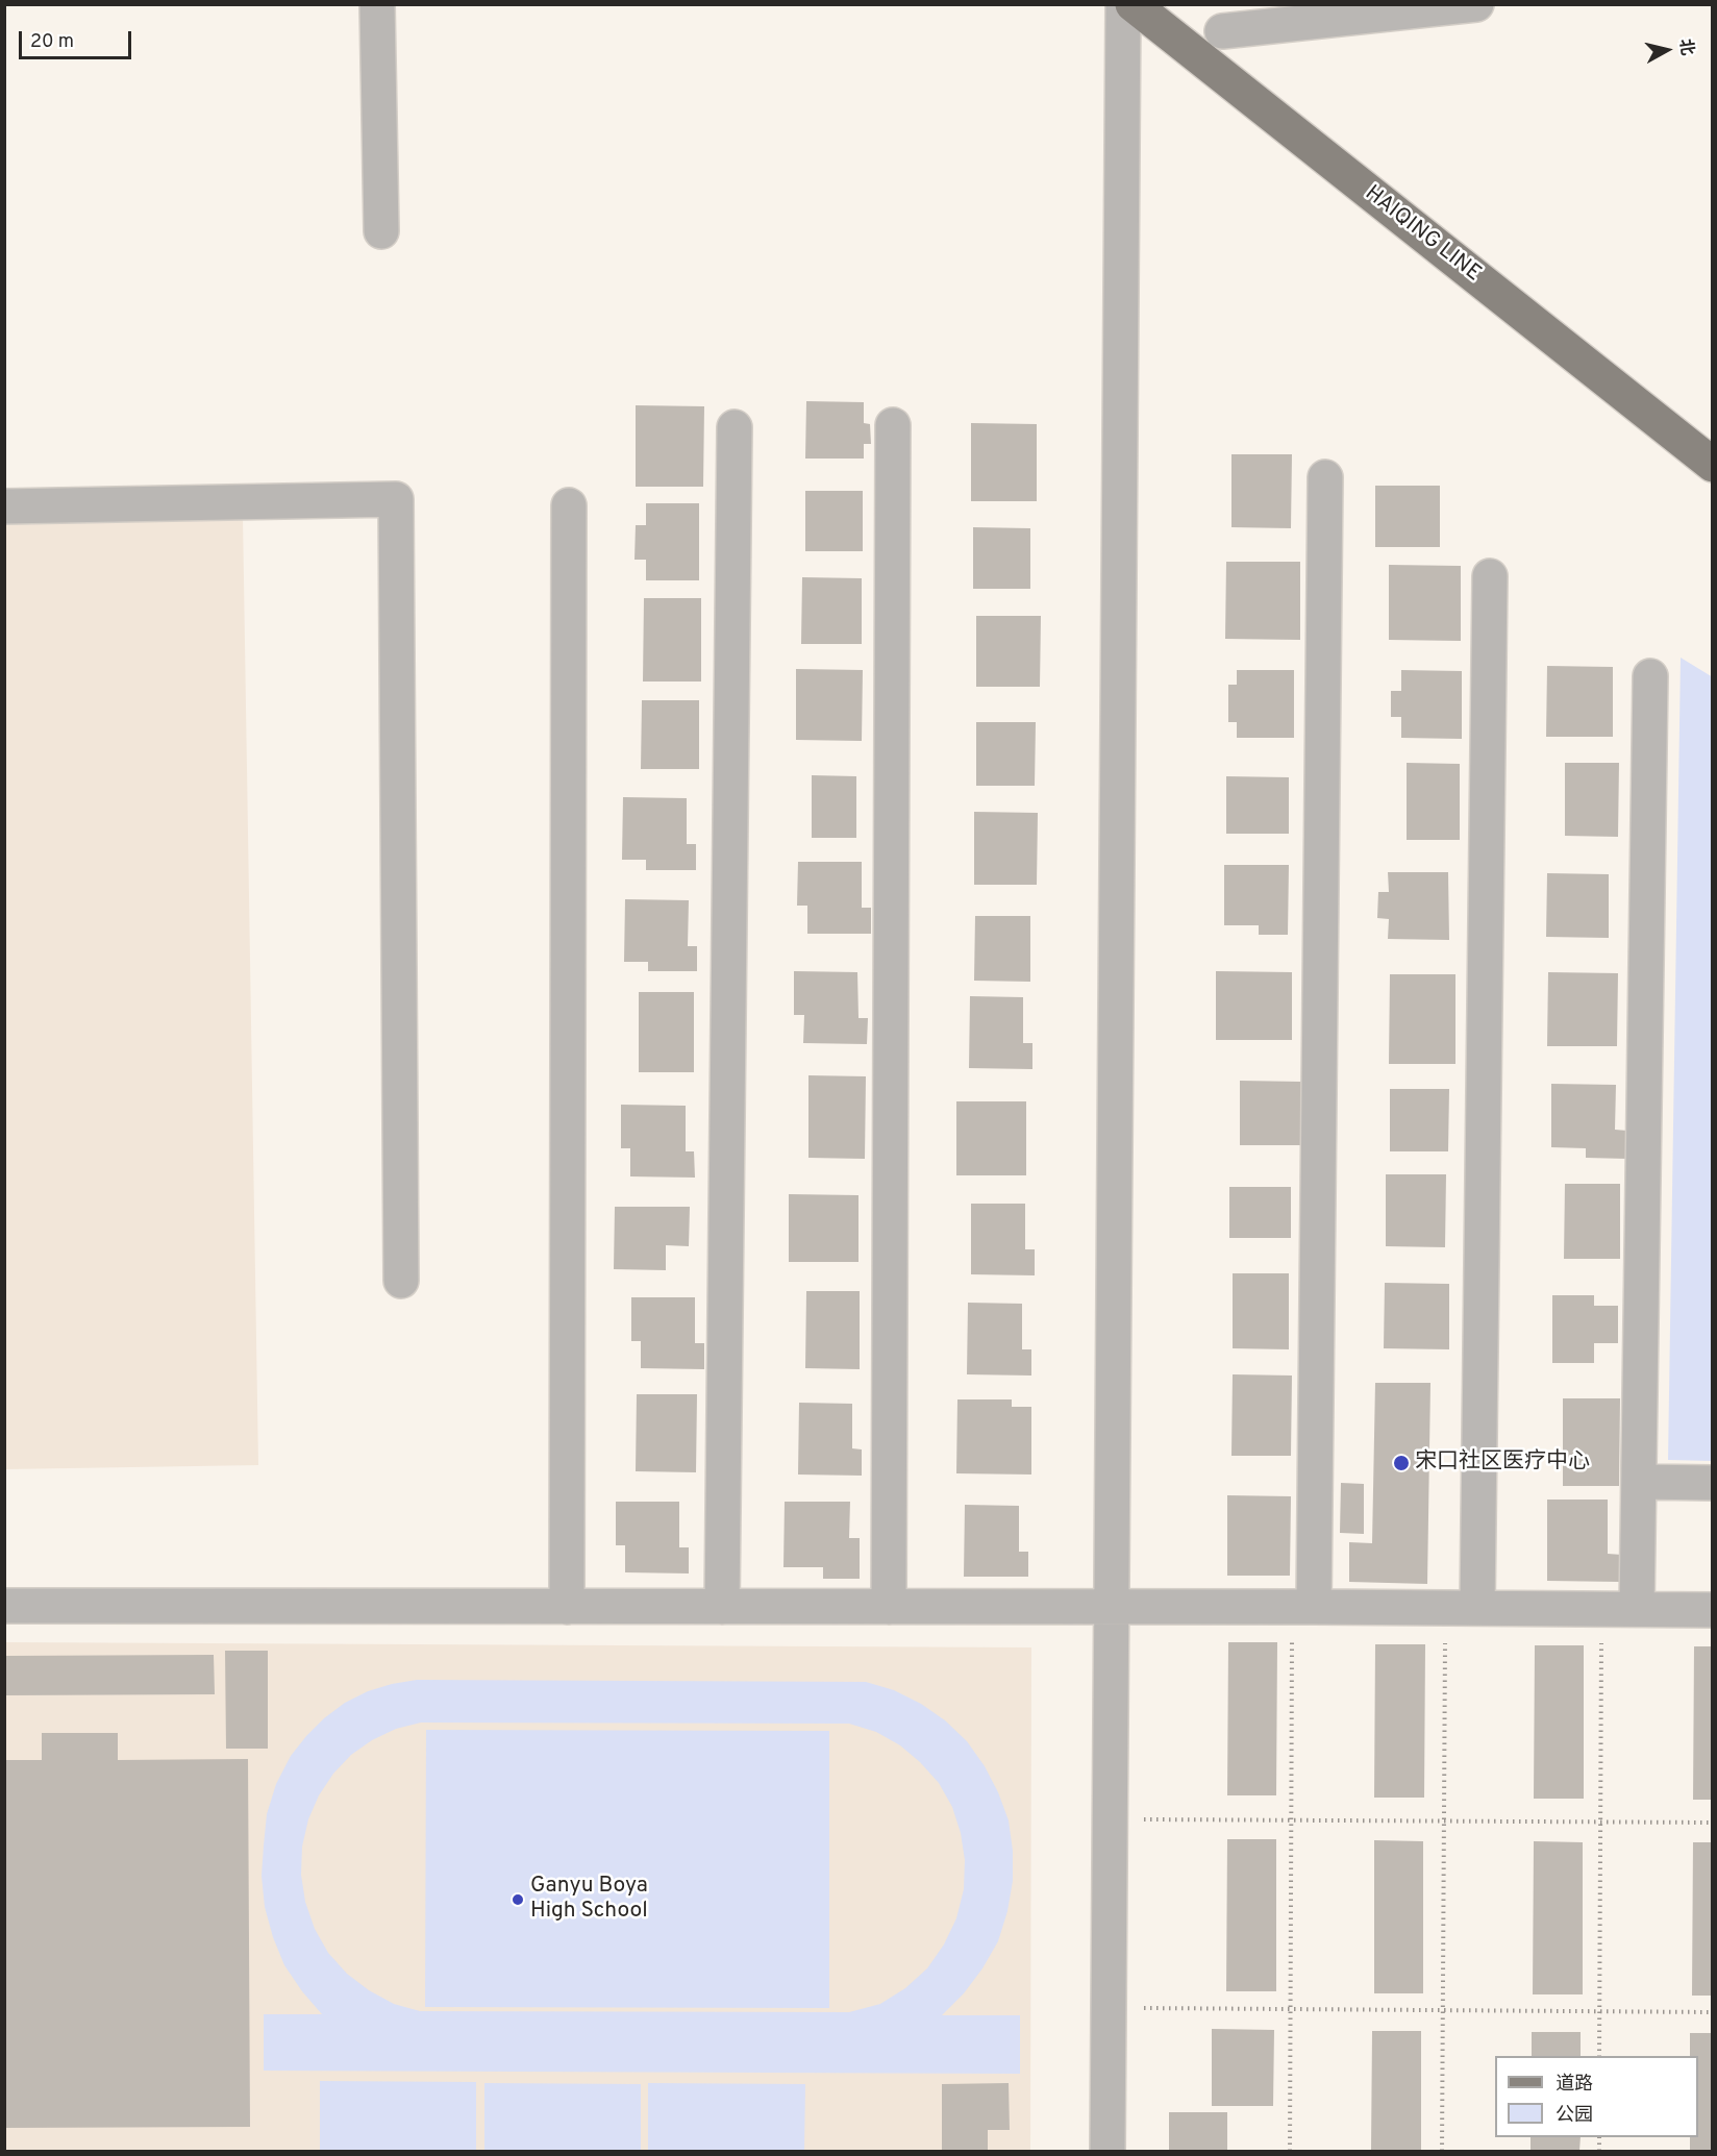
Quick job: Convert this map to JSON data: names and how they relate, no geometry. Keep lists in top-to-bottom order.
{
  "streets": {
    "main road": ["HAIQING LINE"]
  },
  "places": ["宋口社区医疗中心", "Ganyu Boya High School"],
  "legend": ["道路", "公园"],
  "scale_bar": "20 m",
  "north": "right"
}
